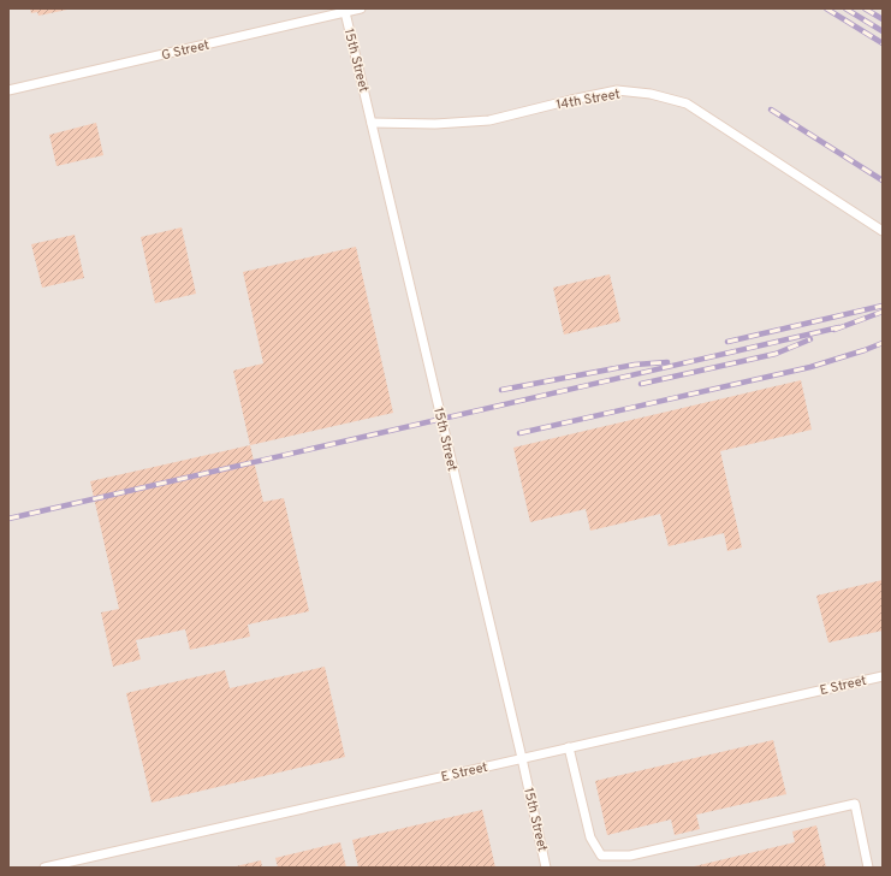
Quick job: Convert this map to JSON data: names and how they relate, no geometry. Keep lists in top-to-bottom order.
{
  "streets": {
    "lane": [
      "G Street",
      "15th Street",
      "14th Street",
      "E Street"
    ]
  },
  "crossings": [
    ["G Street", "15th Street"],
    ["15th Street", "14th Street"],
    ["15th Street", "E Street"]
  ]
}
